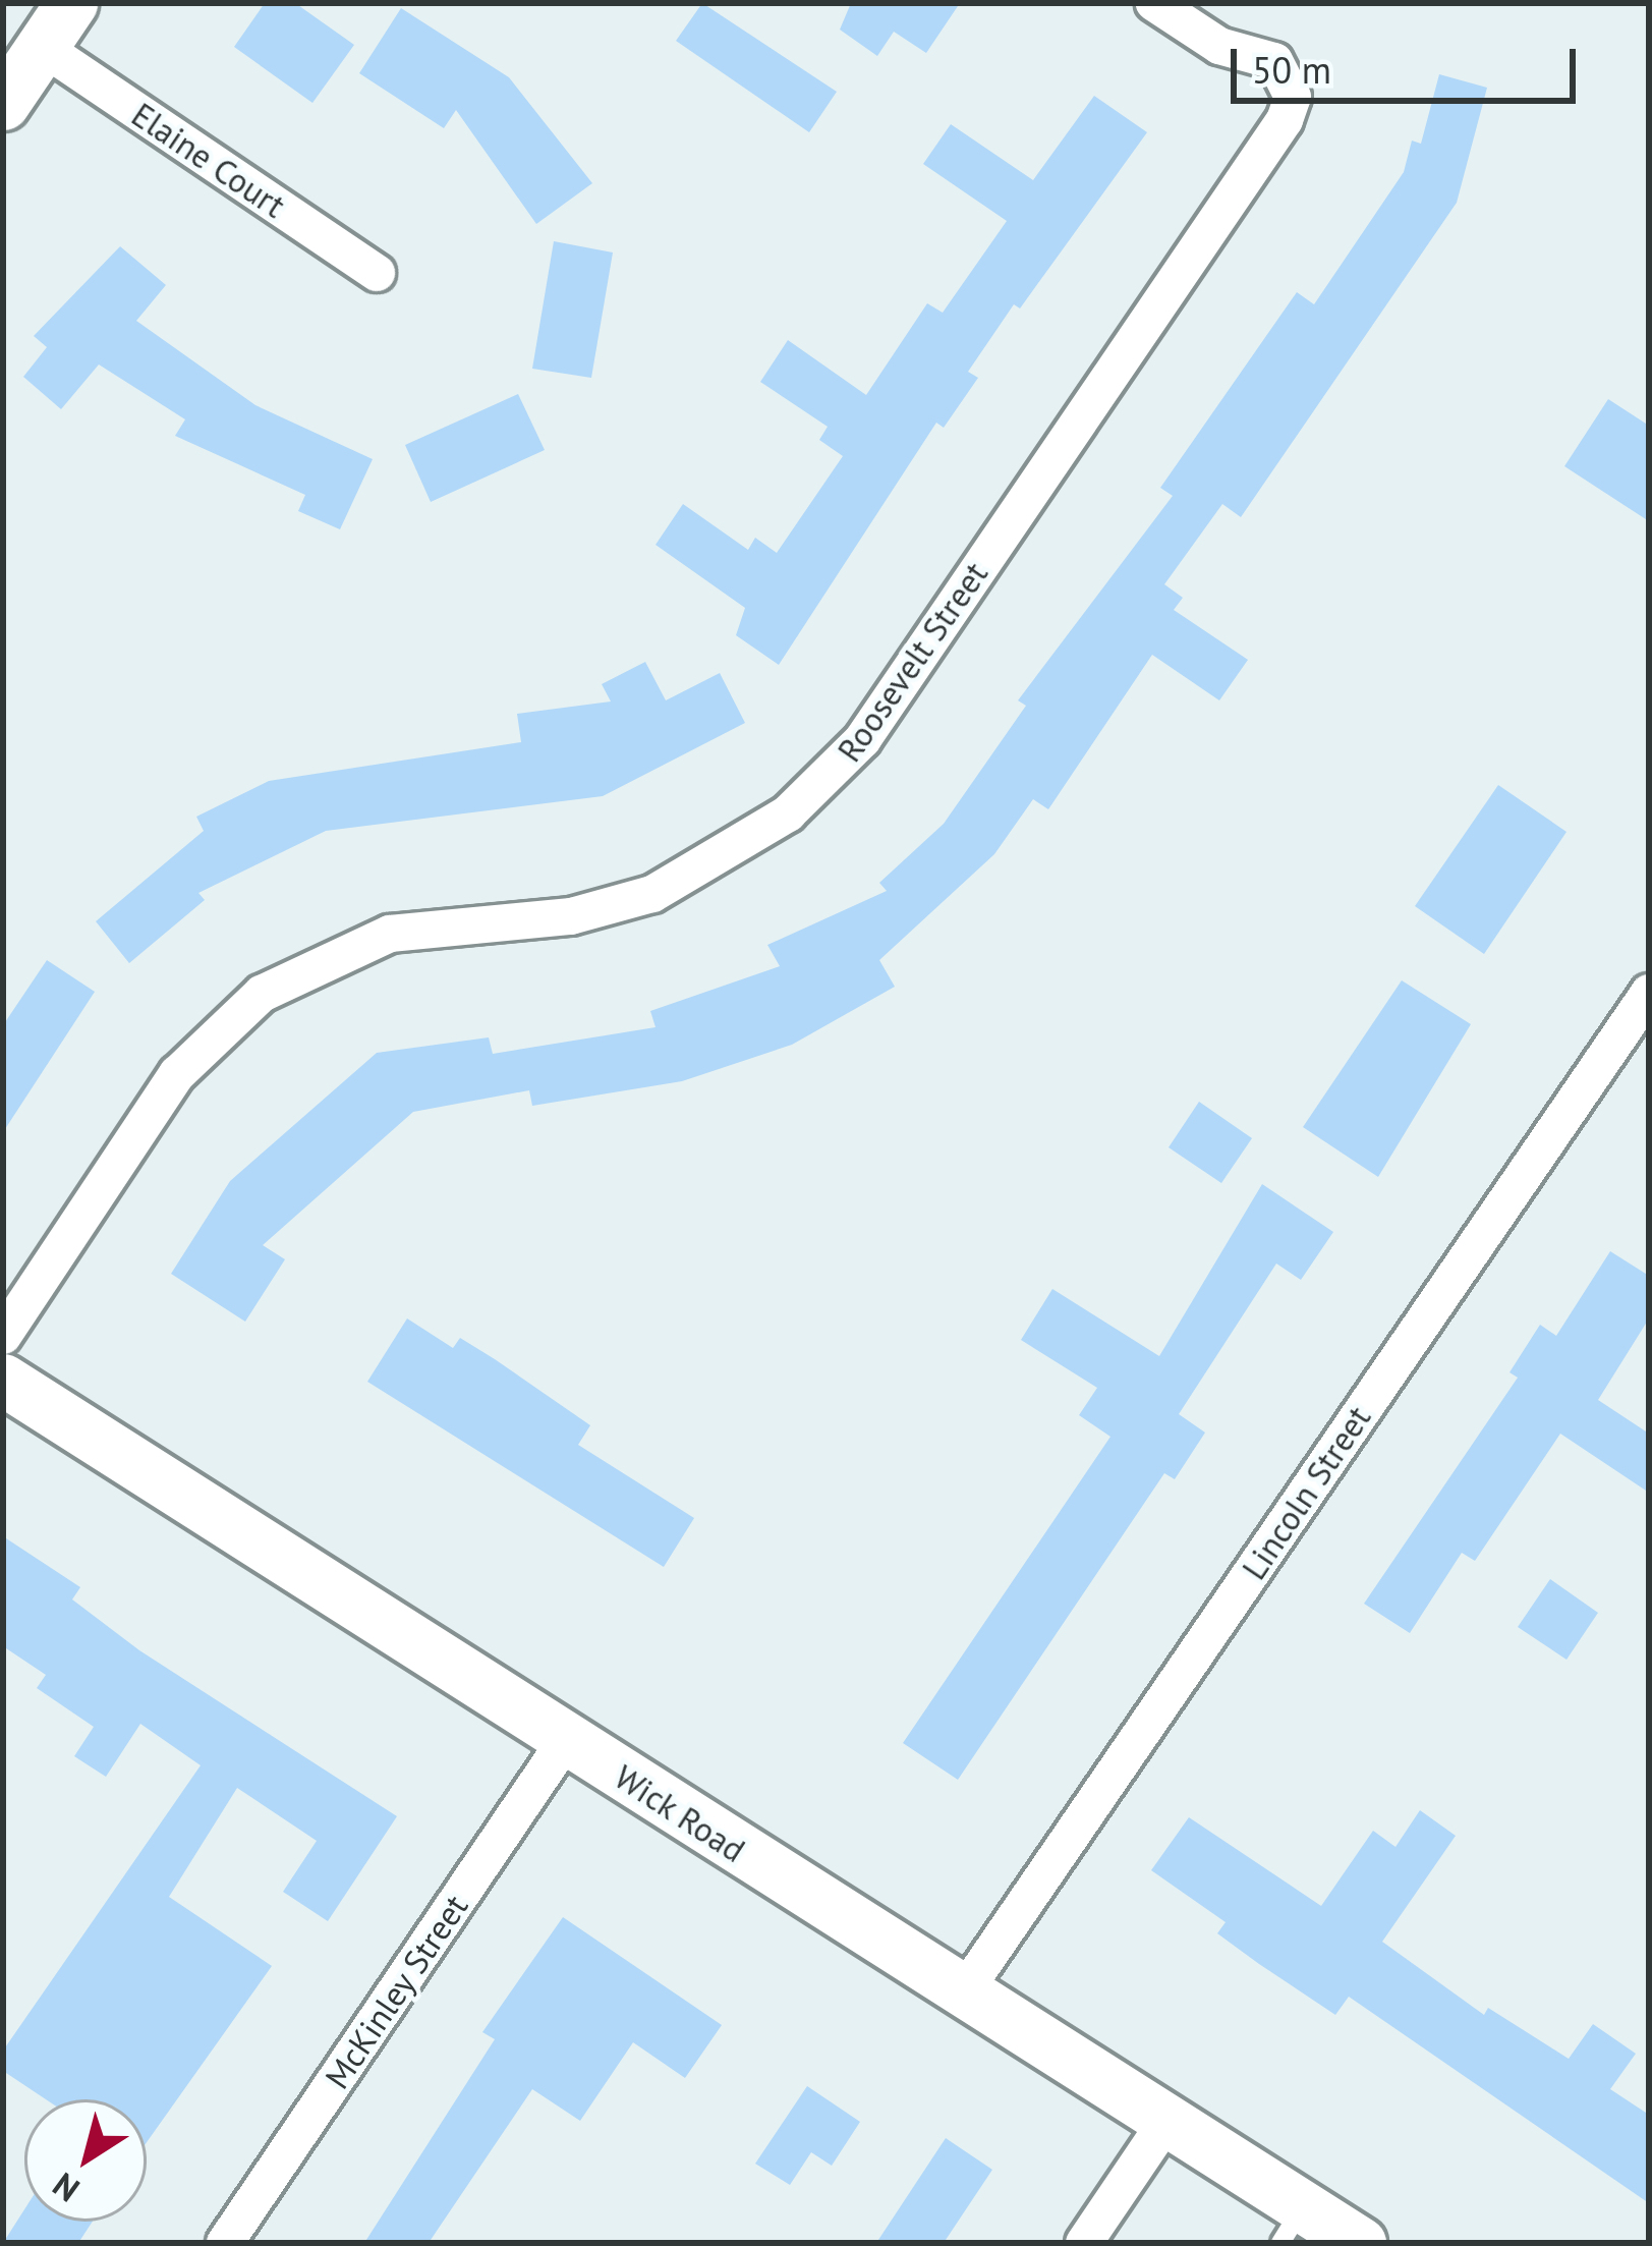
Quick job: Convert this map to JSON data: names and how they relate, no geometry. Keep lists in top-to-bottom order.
{
  "streets": {
    "street": [
      "Elaine Court",
      "Roosevelt Street",
      "Lincoln Street",
      "Wick Road",
      "McKinley Street"
    ]
  },
  "crossings": [
    ["Lincoln Street", "Wick Road"],
    ["Wick Road", "McKinley Street"]
  ],
  "scale_bar": "50 m",
  "north": "bottom left"
}
